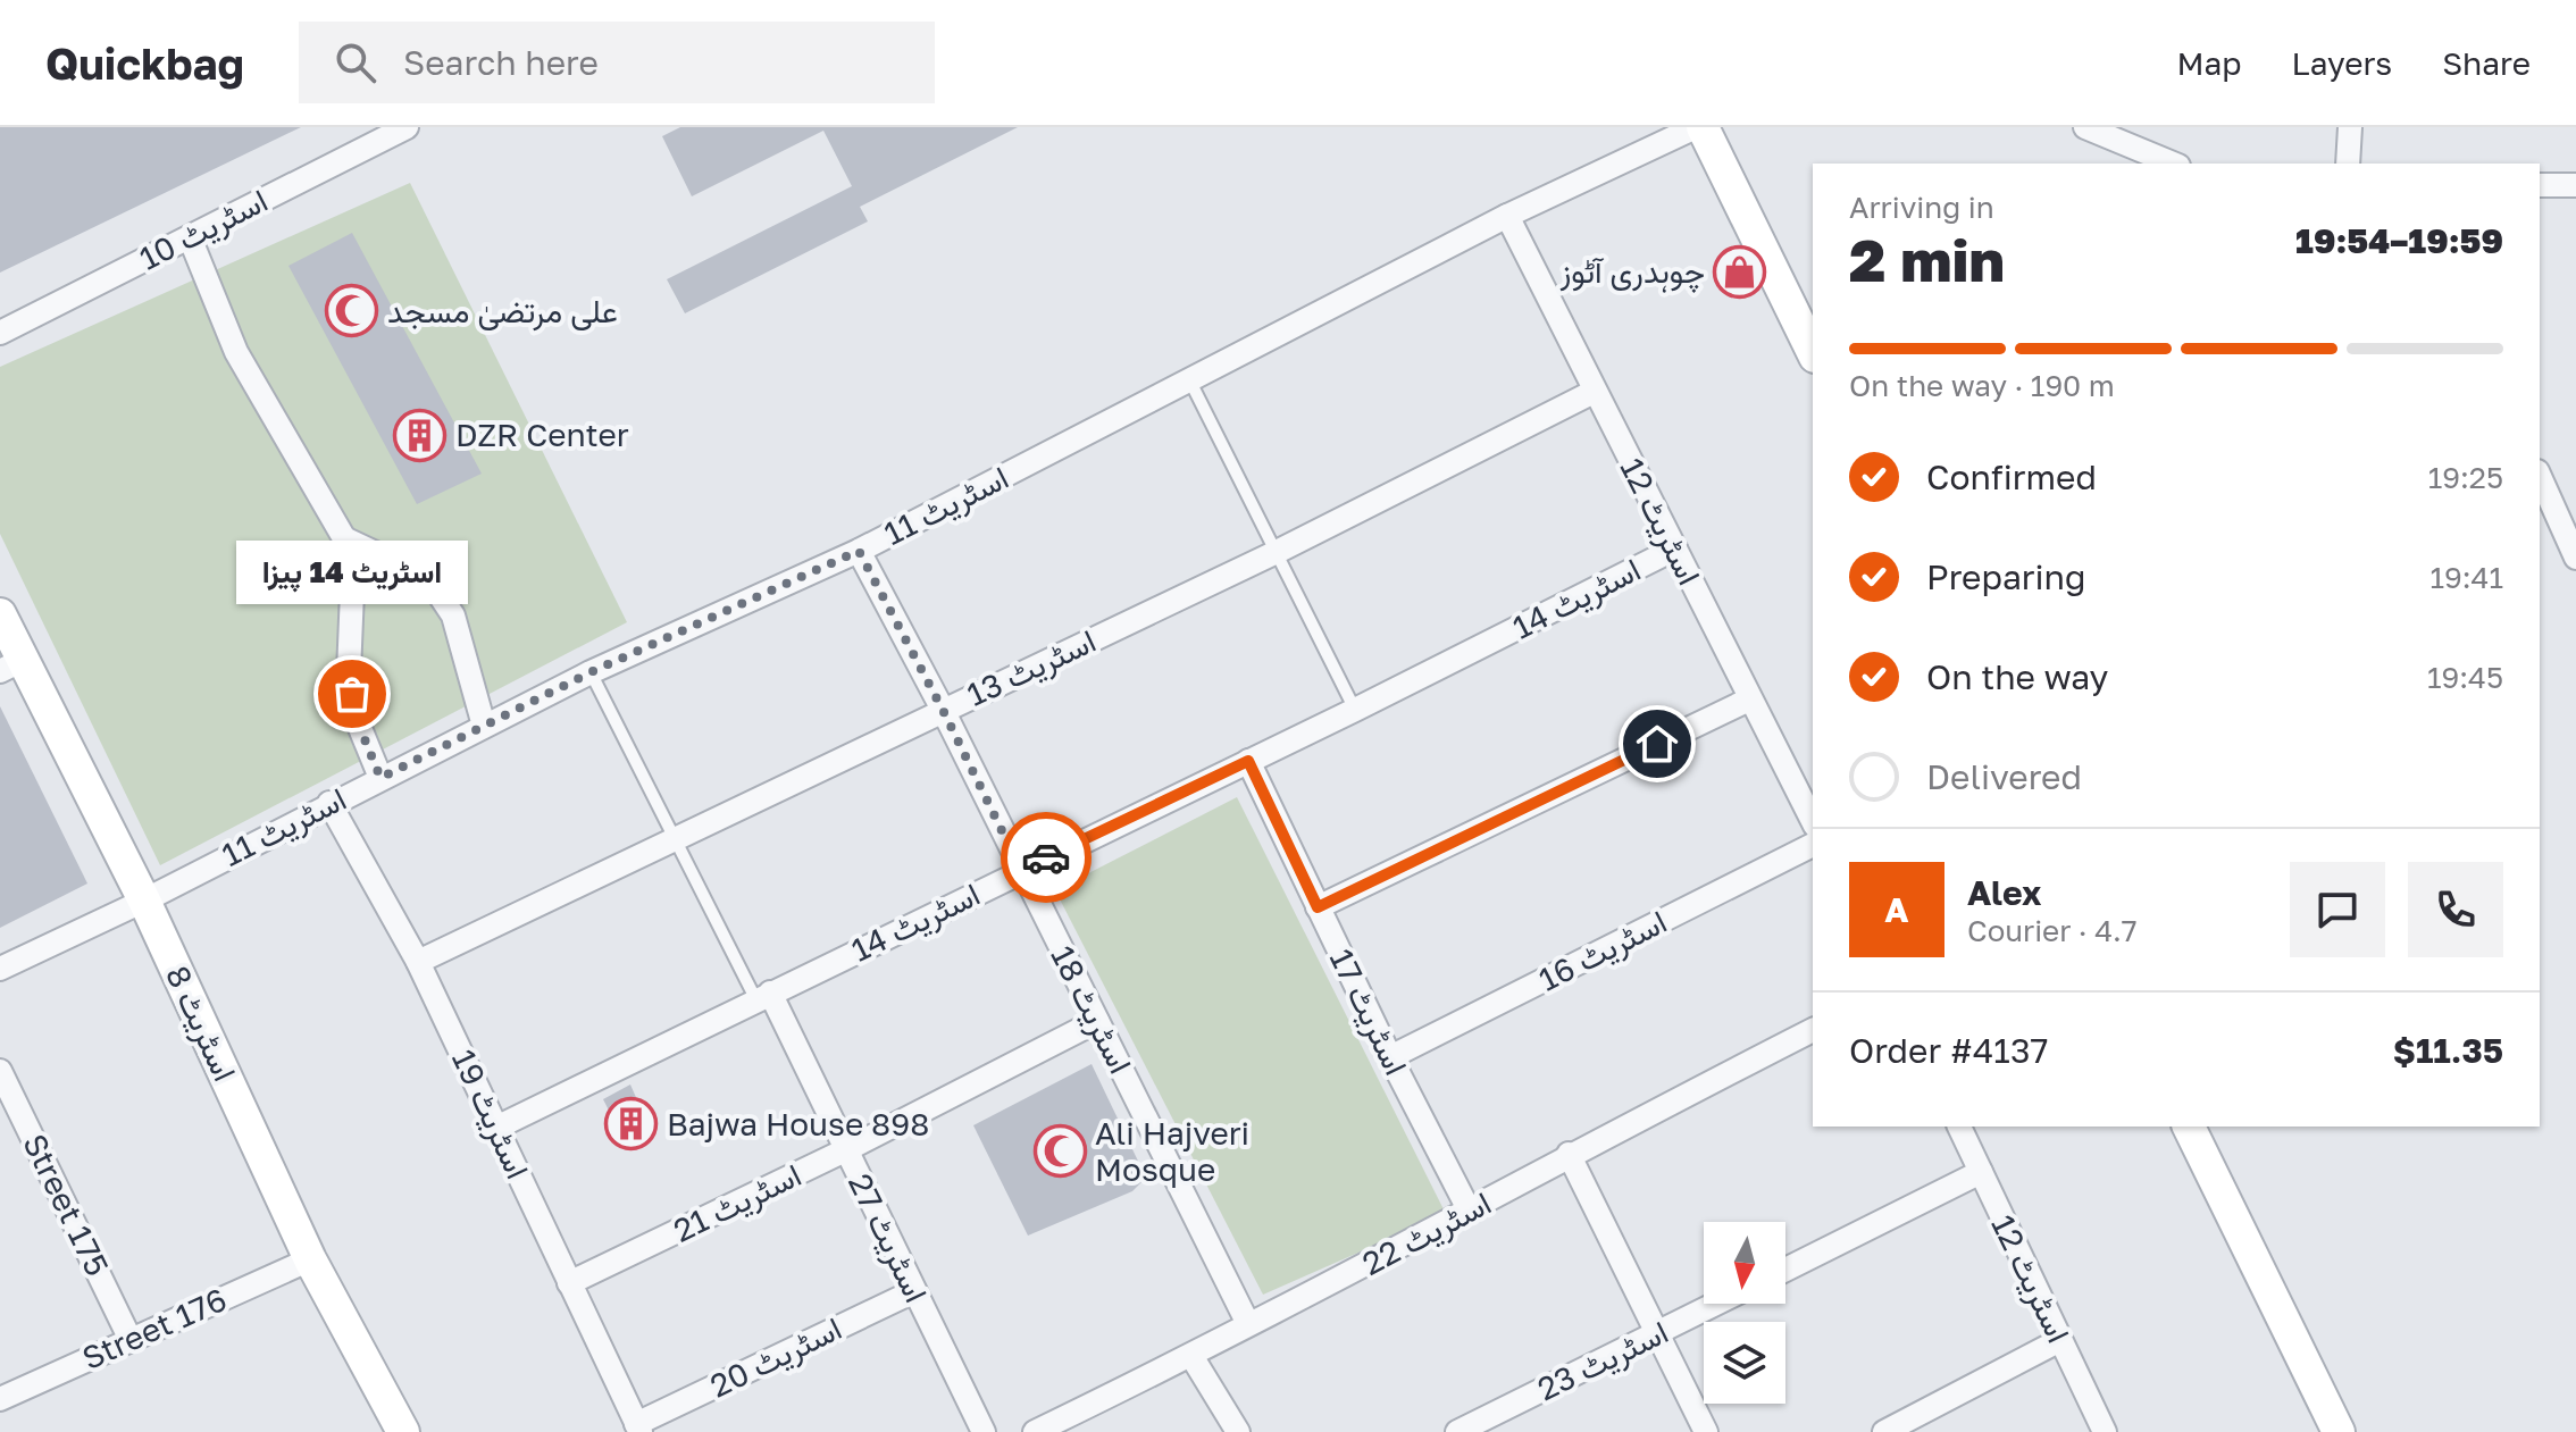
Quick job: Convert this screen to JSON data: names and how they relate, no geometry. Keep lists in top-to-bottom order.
{
  "streets": {
    "street": [
      "اسٹریٹ 10",
      "اسٹریٹ 11",
      "اسٹریٹ 12",
      "اسٹریٹ 14",
      "اسٹریٹ 13",
      "اسٹریٹ 16",
      "اسٹریٹ 18",
      "اسٹریٹ 17",
      "اسٹریٹ 8",
      "اسٹریٹ 19",
      "اسٹریٹ 21",
      "Street 175",
      "اسٹریٹ 22",
      "اسٹریٹ 27",
      "Street 176",
      "اسٹریٹ 20",
      "اسٹریٹ 23"
    ]
  },
  "crossings": [
    ["اسٹریٹ 11", "اسٹریٹ 12"],
    ["اسٹریٹ 11", "اسٹریٹ 18"],
    ["اسٹریٹ 11", "اسٹریٹ 8"],
    ["اسٹریٹ 11", "اسٹریٹ 19"],
    ["اسٹریٹ 12", "اسٹریٹ 14"],
    ["اسٹریٹ 12", "اسٹریٹ 13"],
    ["اسٹریٹ 14", "اسٹریٹ 18"],
    ["اسٹریٹ 14", "اسٹریٹ 17"],
    ["اسٹریٹ 14", "اسٹریٹ 19"],
    ["اسٹریٹ 14", "اسٹریٹ 27"],
    ["اسٹریٹ 13", "اسٹریٹ 18"],
    ["اسٹریٹ 13", "اسٹریٹ 19"],
    ["اسٹریٹ 16", "اسٹریٹ 17"],
    ["اسٹریٹ 18", "اسٹریٹ 21"],
    ["اسٹریٹ 18", "اسٹریٹ 22"],
    ["اسٹریٹ 17", "اسٹریٹ 22"],
    ["اسٹریٹ 8", "Street 176"],
    ["اسٹریٹ 19", "اسٹریٹ 21"],
    ["اسٹریٹ 19", "اسٹریٹ 20"],
    ["اسٹریٹ 21", "اسٹریٹ 27"],
    ["Street 175", "Street 176"],
    ["اسٹریٹ 27", "اسٹریٹ 20"]
  ],
  "places": {
    "shop": ["چوہدری آٹوز"],
    "mosque": ["علی مرتضیٰ مسجد", "Ali Hajveri Mosque"],
    "building": ["DZR Center", "Bajwa House 898"],
    "other": ["اسٹریٹ 14 پیزا"]
  },
  "north": "bottom",
  "page": {
    "header": "Quickbag",
    "search": "Search here",
    "nav": ["Map", "Layers", "Share"],
    "heading": ["2 min", "Arriving in", "19:54–19:59"],
    "panel": [
      "Alex",
      "Courier · 4.7",
      "Order #4137",
      "$11.35"
    ],
    "bar": "On the way · 190 m",
    "list": [
      ["Confirmed", "19:25"],
      ["Preparing", "19:41"],
      ["On the way", "19:45"],
      "Delivered"
    ],
    "bubble": "اسٹریٹ 14 پیزا",
    "round": "A"
  }
}
